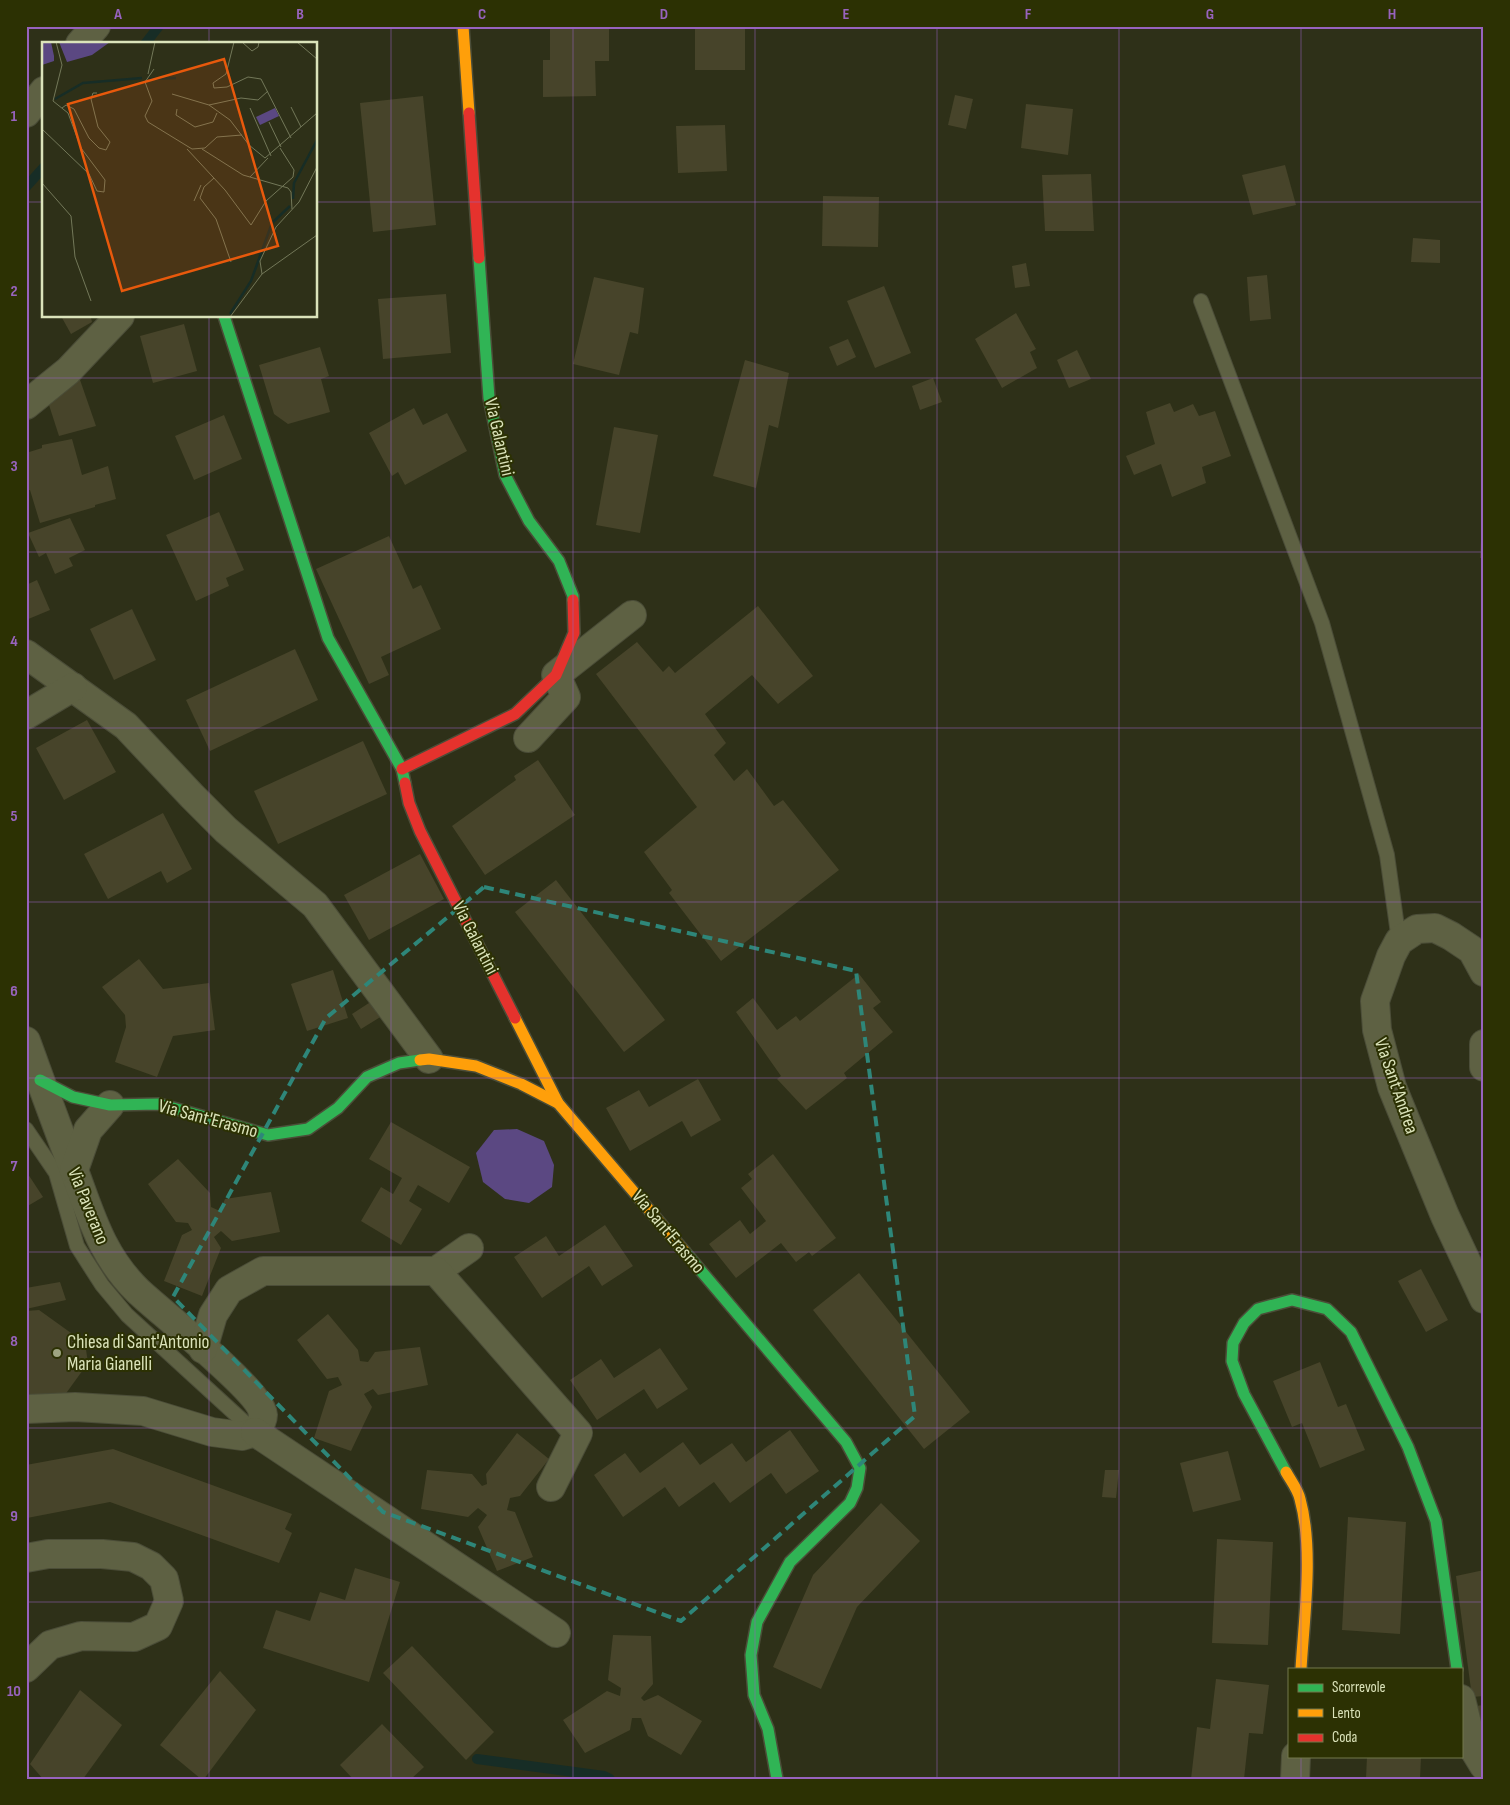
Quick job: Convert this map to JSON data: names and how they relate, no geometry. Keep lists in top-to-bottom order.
{
  "streets": {
    "street": [
      "Via Galantini",
      "Via Sant'Andrea",
      "Via Sant'Erasmo",
      "Via Paverano"
    ]
  },
  "crossings": [
    ["Via Galantini", "Via Sant'Erasmo"],
    ["Via Sant'Erasmo", "Via Paverano"]
  ],
  "places": ["Chiesa di Sant'Antonio Maria Gianelli"],
  "legend": ["Scorrevole", "Lento", "Coda"],
  "grid": {
    "columns": [
      "A",
      "B",
      "C",
      "D",
      "E",
      "F",
      "G",
      "H"
    ],
    "rows": [
      "1",
      "2",
      "3",
      "4",
      "5",
      "6",
      "7",
      "8",
      "9",
      "10"
    ]
  }
}
